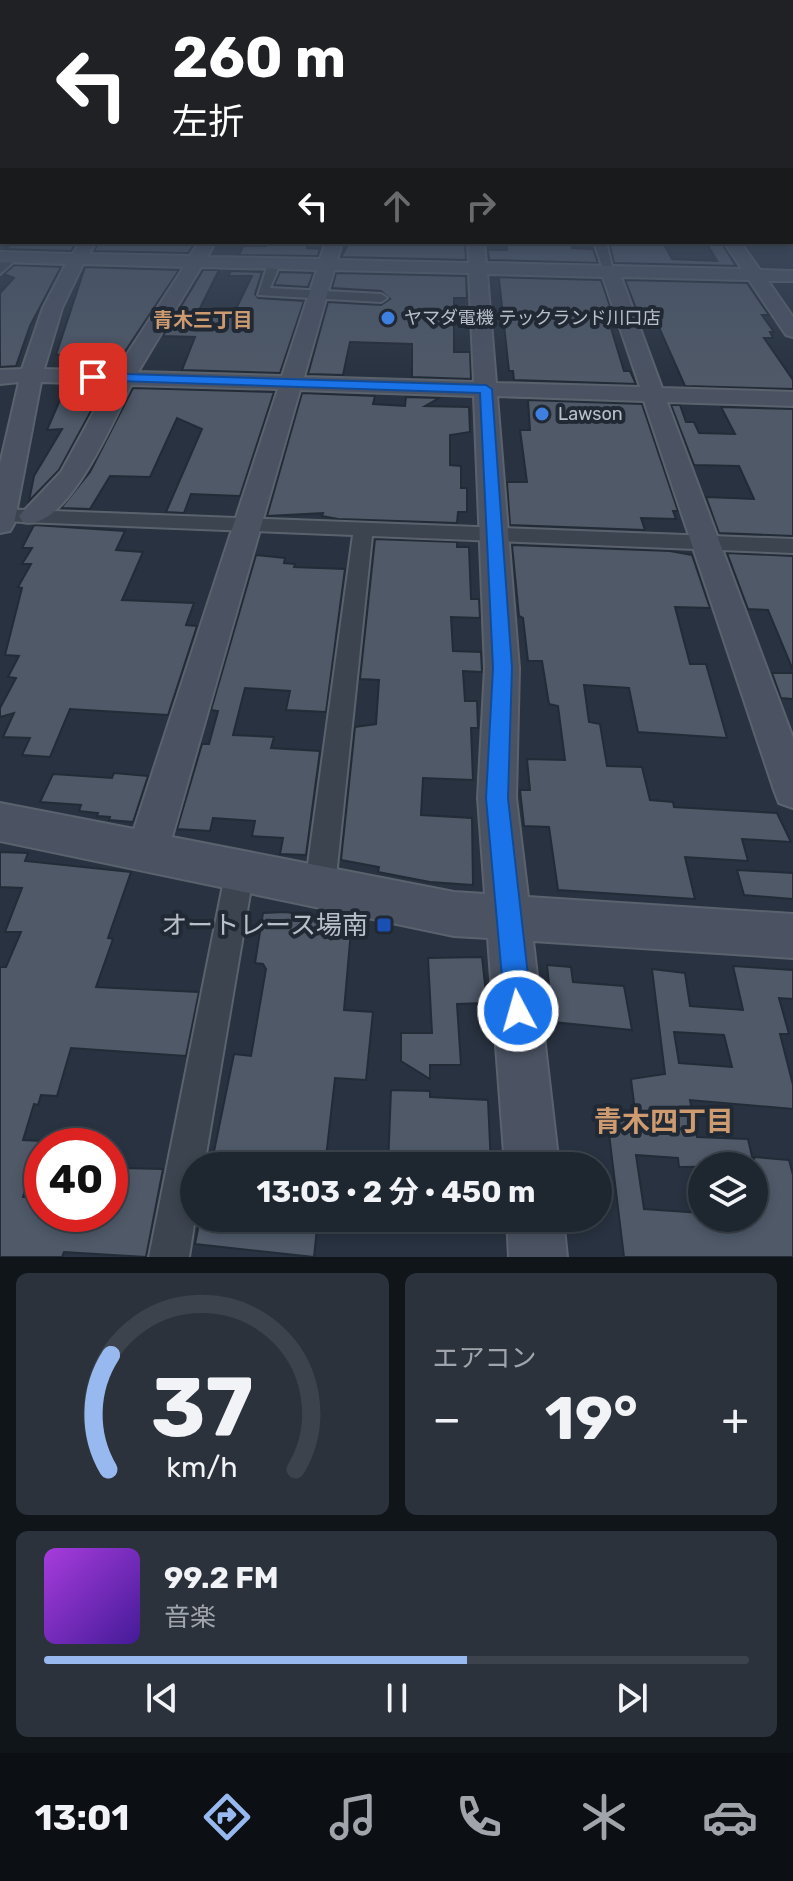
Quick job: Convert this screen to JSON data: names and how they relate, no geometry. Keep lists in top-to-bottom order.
{
  "districts": ["青木三丁目", "青木四丁目"],
  "places": {
    "other": ["ヤマダ電機 テックランド川口店", "Lawson"],
    "transit": ["オートレース場南"]
  },
  "page": {
    "turn": ["260 m", "左折"],
    "limit": "40",
    "trip": "13:03 · 2 分 · 450 m",
    "tile": "エアコン",
    "heat": ["−", "19°", "+"],
    "song": ["99.2 FM", "音楽"],
    "tabs": "13:01",
    "gauge": ["37", "km/h"]
  }
}
